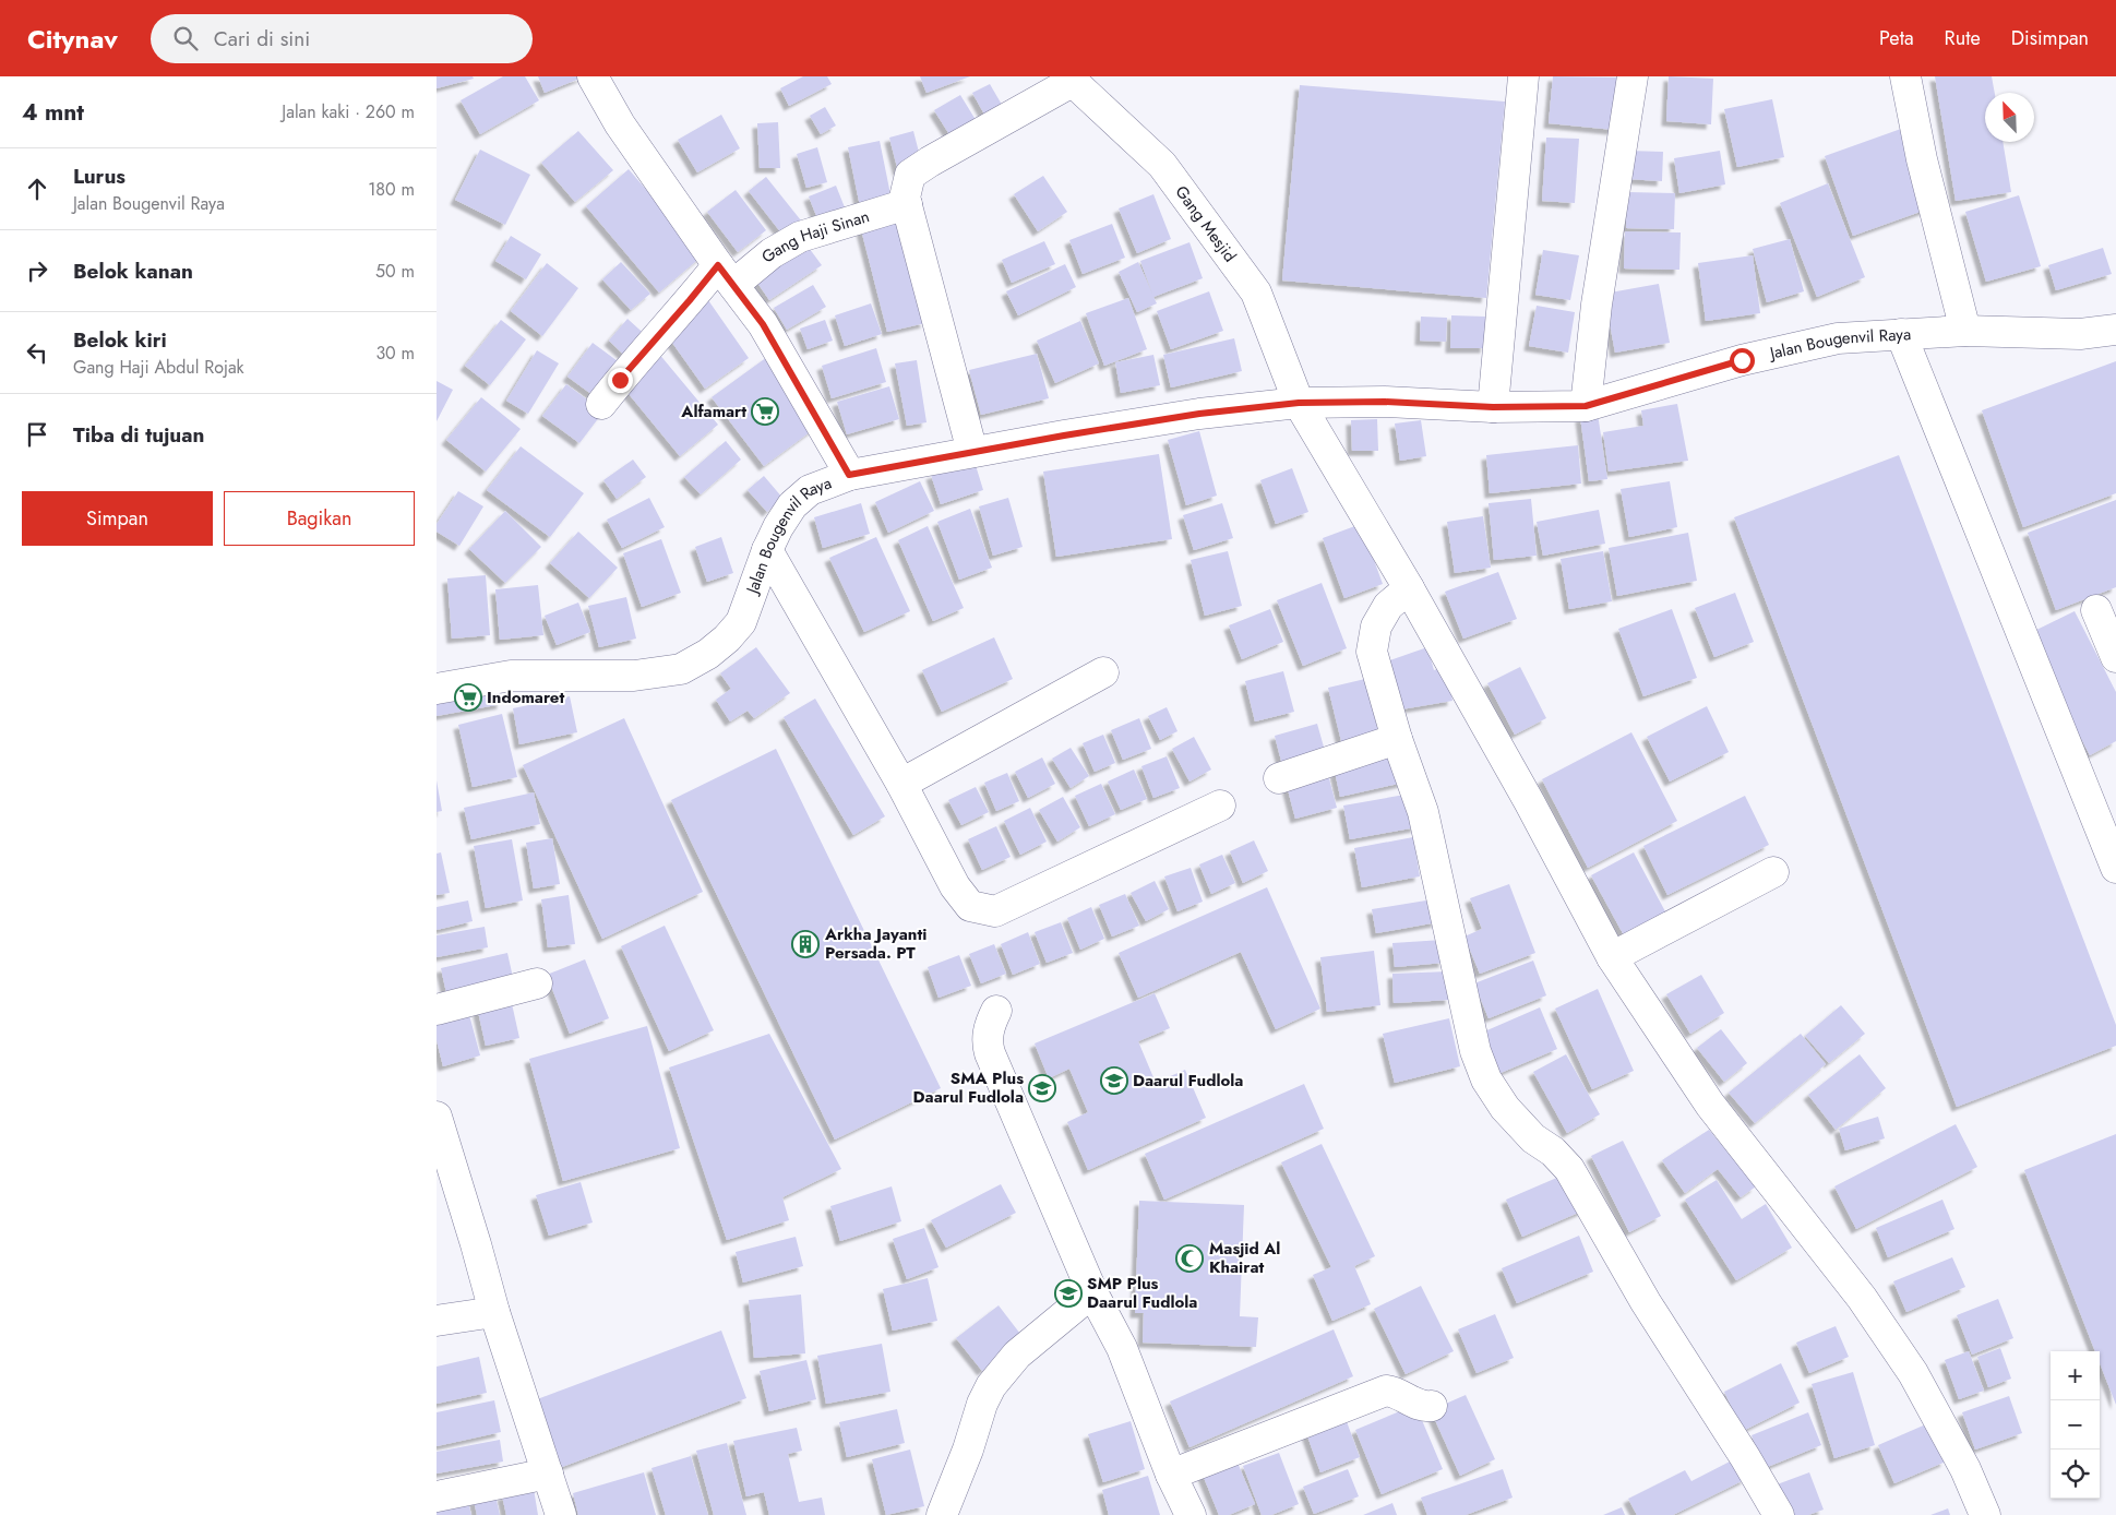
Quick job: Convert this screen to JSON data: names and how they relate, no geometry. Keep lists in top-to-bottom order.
{
  "streets": {
    "street": ["Gang Mesjid", "Gang Haji Sinan", "Jalan Bougenvil Raya"]
  },
  "crossings": [
    ["Gang Mesjid", "Jalan Bougenvil Raya"]
  ],
  "places": {
    "supermarket": ["Alfamart", "Indomaret"],
    "building": ["Arkha Jayanti Persada. PT"],
    "school or university": ["Daarul Fudlola", "SMA Plus Daarul Fudlola", "SMP Plus Daarul Fudlola"],
    "mosque": ["Masjid Al Khairat"]
  },
  "north": "top left",
  "page": {
    "header": "Citynav",
    "search": "Cari di sini",
    "nav": ["Peta", "Rute", "Disimpan"],
    "heading": ["4 mnt", "Jalan kaki · 260 m"],
    "list": [
      ["Lurus", "Jalan Bougenvil Raya", "180 m"],
      ["Belok kanan", "50 m"],
      ["Belok kiri", "Gang Haji Abdul Rojak", "30 m"],
      "Tiba di tujuan"
    ],
    "buttons": ["Simpan", "Bagikan"],
    "map_buttons": ["+", "−"]
  }
}
